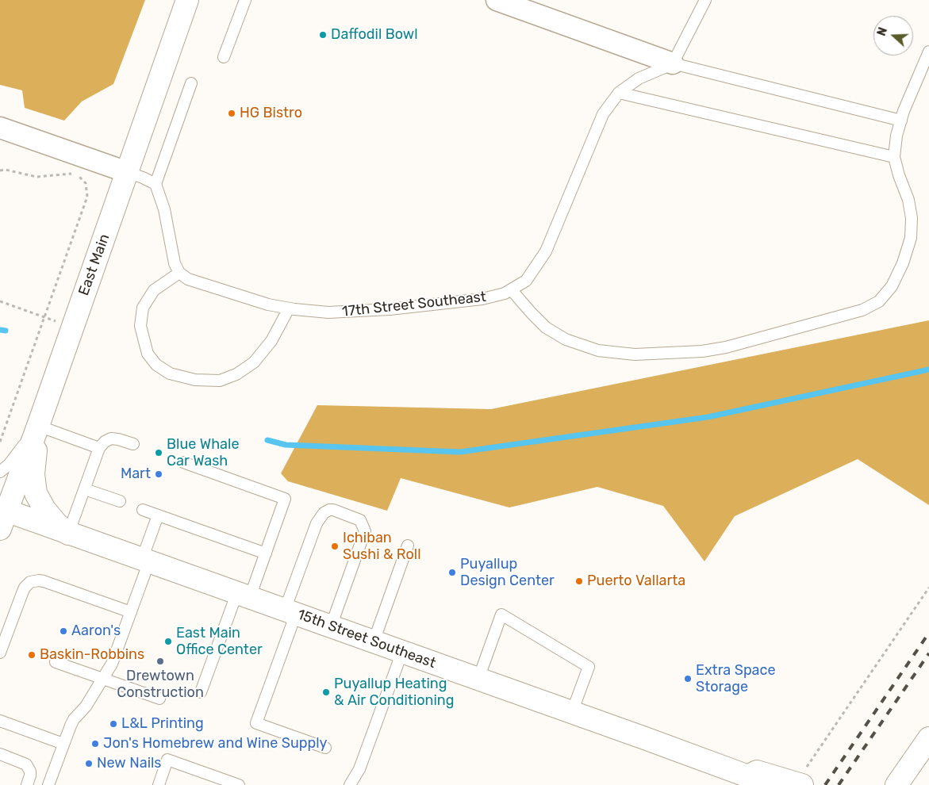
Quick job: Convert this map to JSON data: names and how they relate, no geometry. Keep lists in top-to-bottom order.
{
  "streets": {
    "street": ["East Main", "15th Street Southeast"],
    "lane": ["17th Street Southeast"]
  },
  "crossings": [
    ["East Main", "15th Street Southeast"]
  ],
  "places": [
    "Daffodil Bowl",
    "HG Bistro",
    "Blue Whale Car Wash",
    "Mart",
    "Ichiban Sushi & Roll",
    "Puyallup Design Center",
    "Puerto Vallarta",
    "Aaron's",
    "East Main Office Center",
    "Baskin-Robbins",
    "Drewtown Construction",
    "Extra Space Storage",
    "Puyallup Heating & Air Conditioning",
    "L&L Printing",
    "Jon's Homebrew and Wine Supply",
    "New Nails"
  ],
  "north": "left"
}
